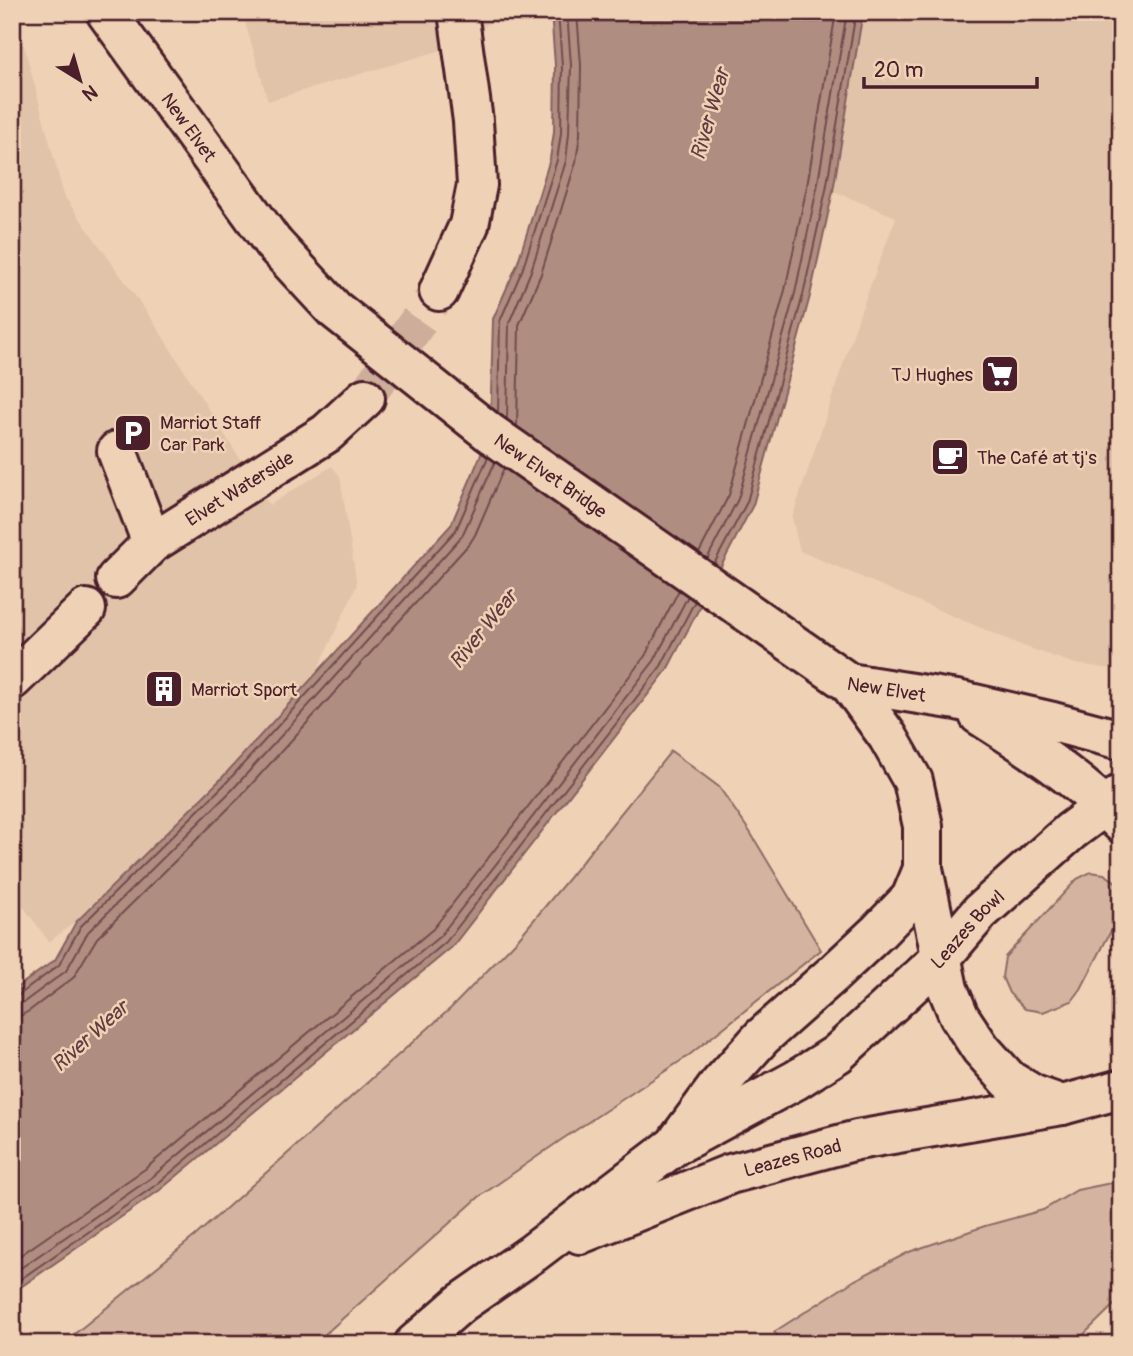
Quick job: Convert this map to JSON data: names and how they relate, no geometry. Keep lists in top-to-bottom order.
{
  "streets": {
    "main road": [
      "New Elvet",
      "New Elvet Bridge",
      "Elvet Waterside",
      "Leazes Bowl",
      "Leazes Road"
    ]
  },
  "crossings": [
    ["New Elvet", "New Elvet Bridge"],
    ["New Elvet", "Leazes Bowl"],
    ["New Elvet", "Leazes Road"],
    ["Leazes Bowl", "Leazes Road"]
  ],
  "water": ["River Wear"],
  "places": {
    "supermarket": ["TJ Hughes"],
    "parking": ["Marriot Staff Car Park"],
    "cafe": ["The Café at tj's"],
    "building": ["Marriot Sport"]
  },
  "scale_bar": "20 m",
  "north": "bottom right"
}
